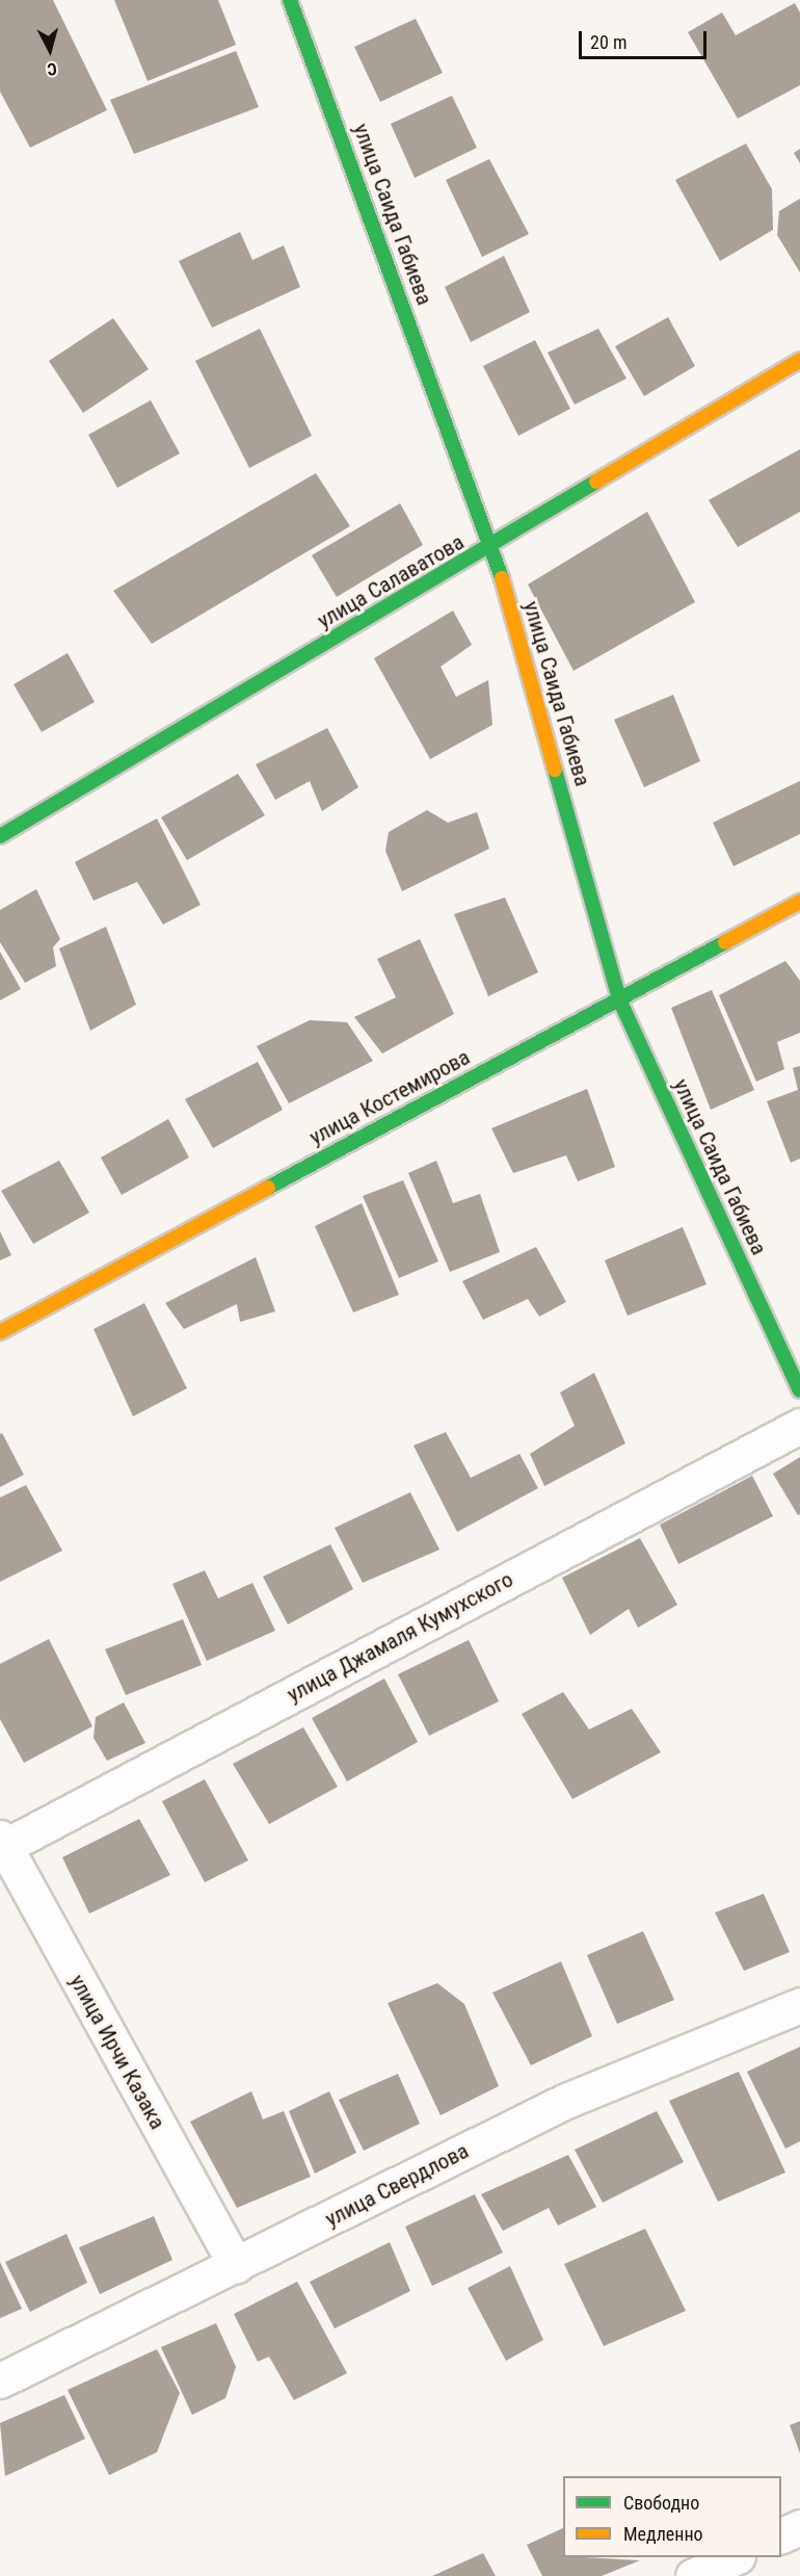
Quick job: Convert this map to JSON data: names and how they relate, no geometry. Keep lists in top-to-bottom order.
{
  "streets": {
    "street": [
      "улица Саида Габиева",
      "улица Салаватова",
      "улица Костемирова",
      "улица Джамаля Кумухского",
      "улица Ирчи Казака",
      "улица Свердлова"
    ]
  },
  "crossings": [
    ["улица Саида Габиева", "улица Салаватова"],
    ["улица Саида Габиева", "улица Костемирова"],
    ["улица Джамаля Кумухского", "улица Ирчи Казака"],
    ["улица Ирчи Казака", "улица Свердлова"]
  ],
  "legend": ["Свободно", "Медленно"],
  "scale_bar": "20 m",
  "north": "bottom"
}
